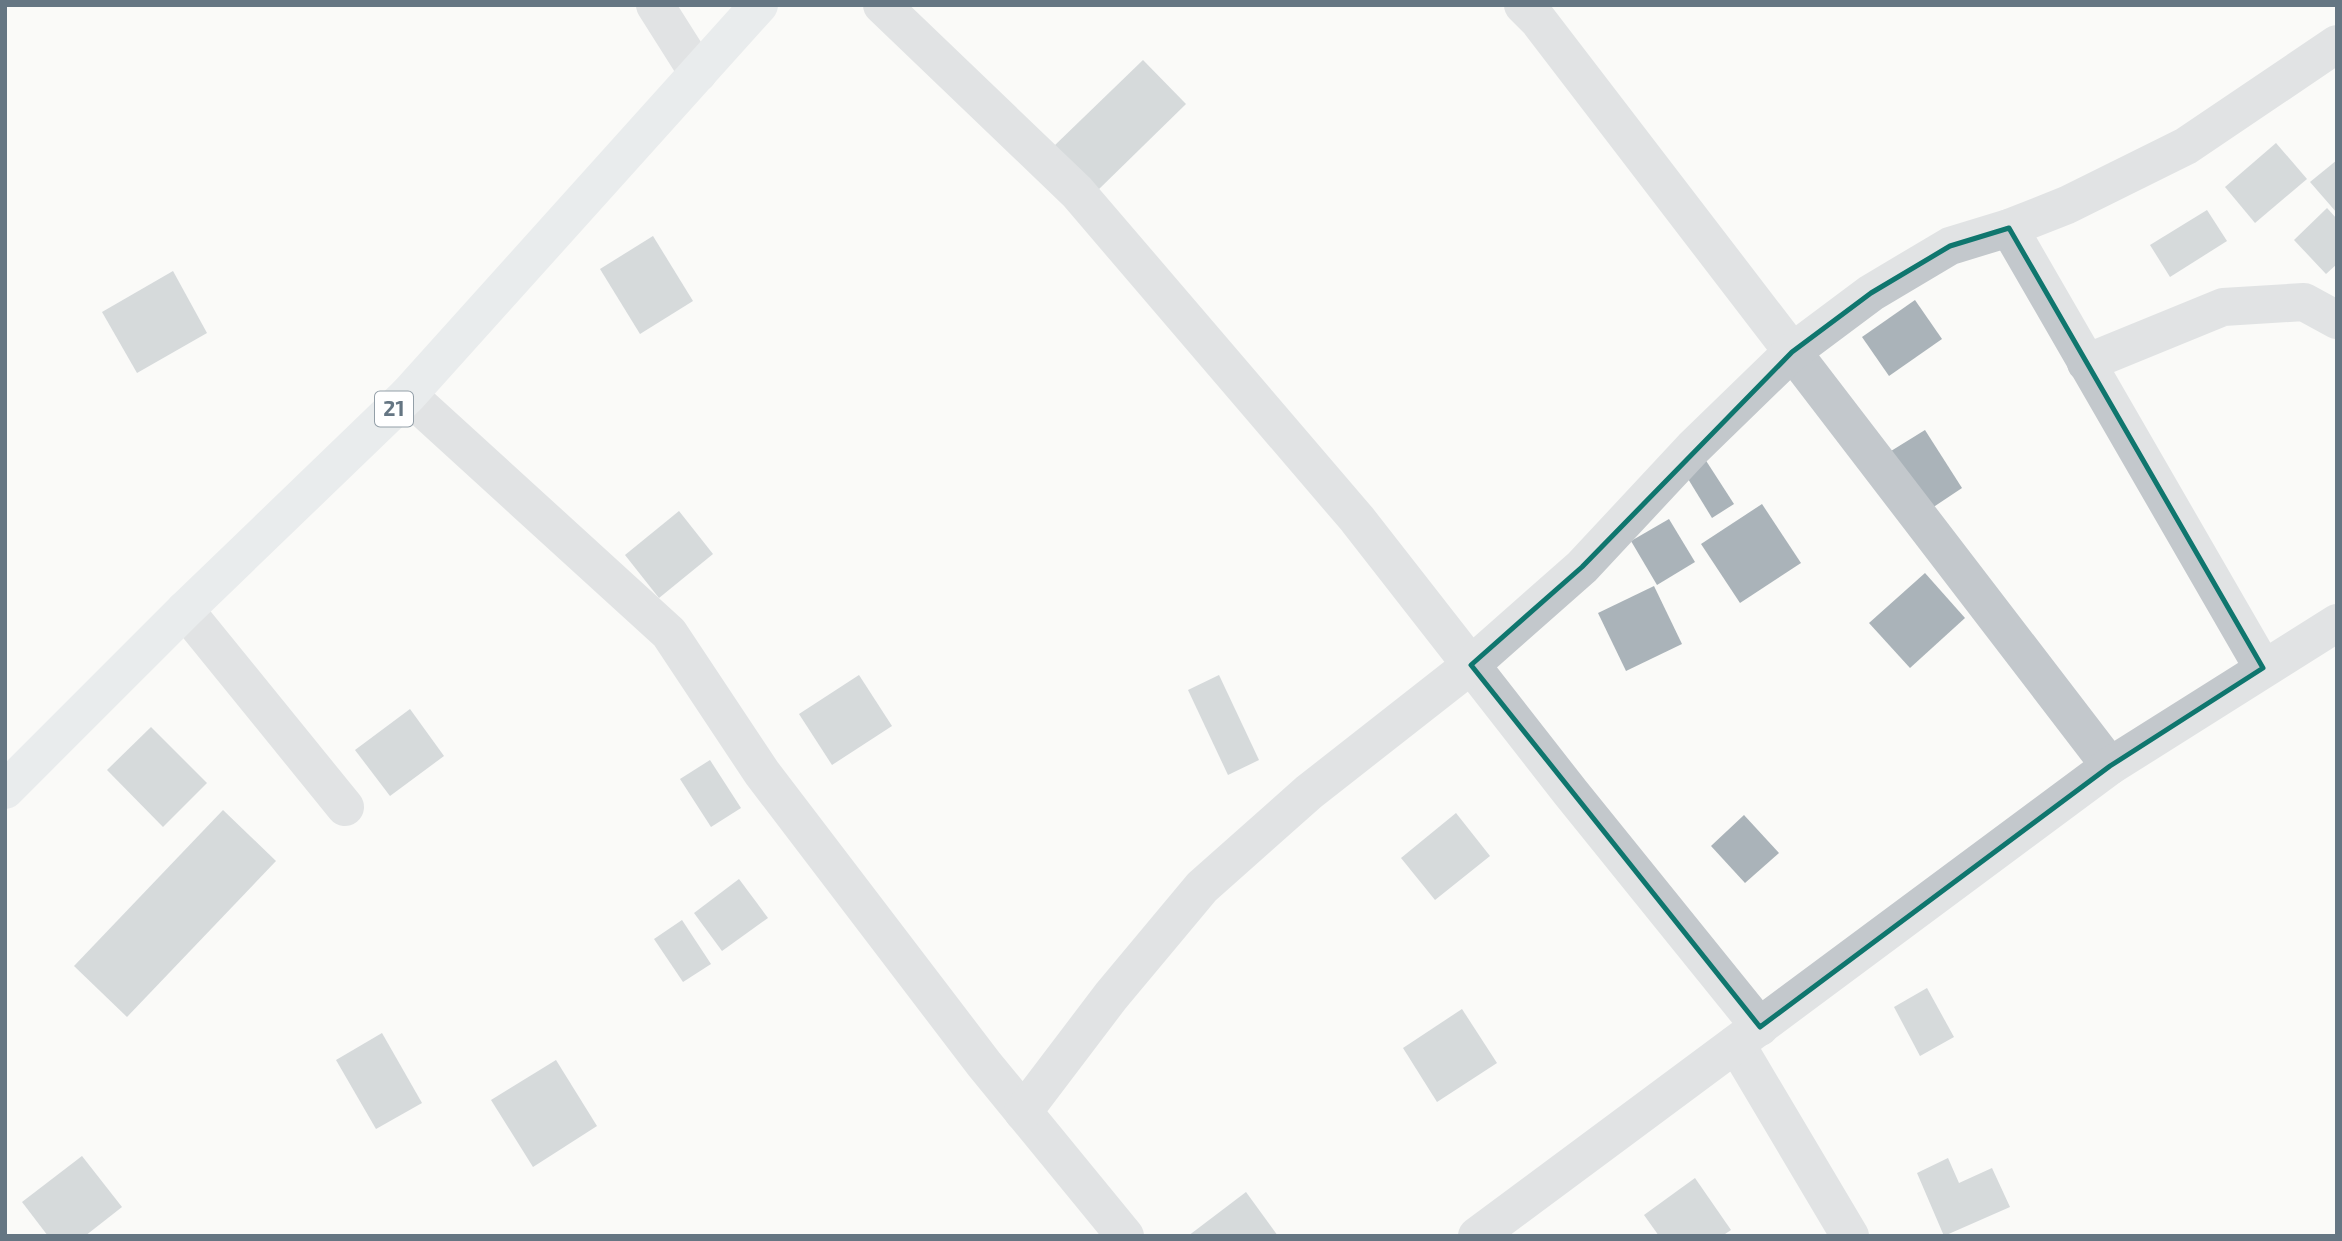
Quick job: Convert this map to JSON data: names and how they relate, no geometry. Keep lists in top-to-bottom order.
{
  "streets": {
    "highway": ["21"]
  }
}
